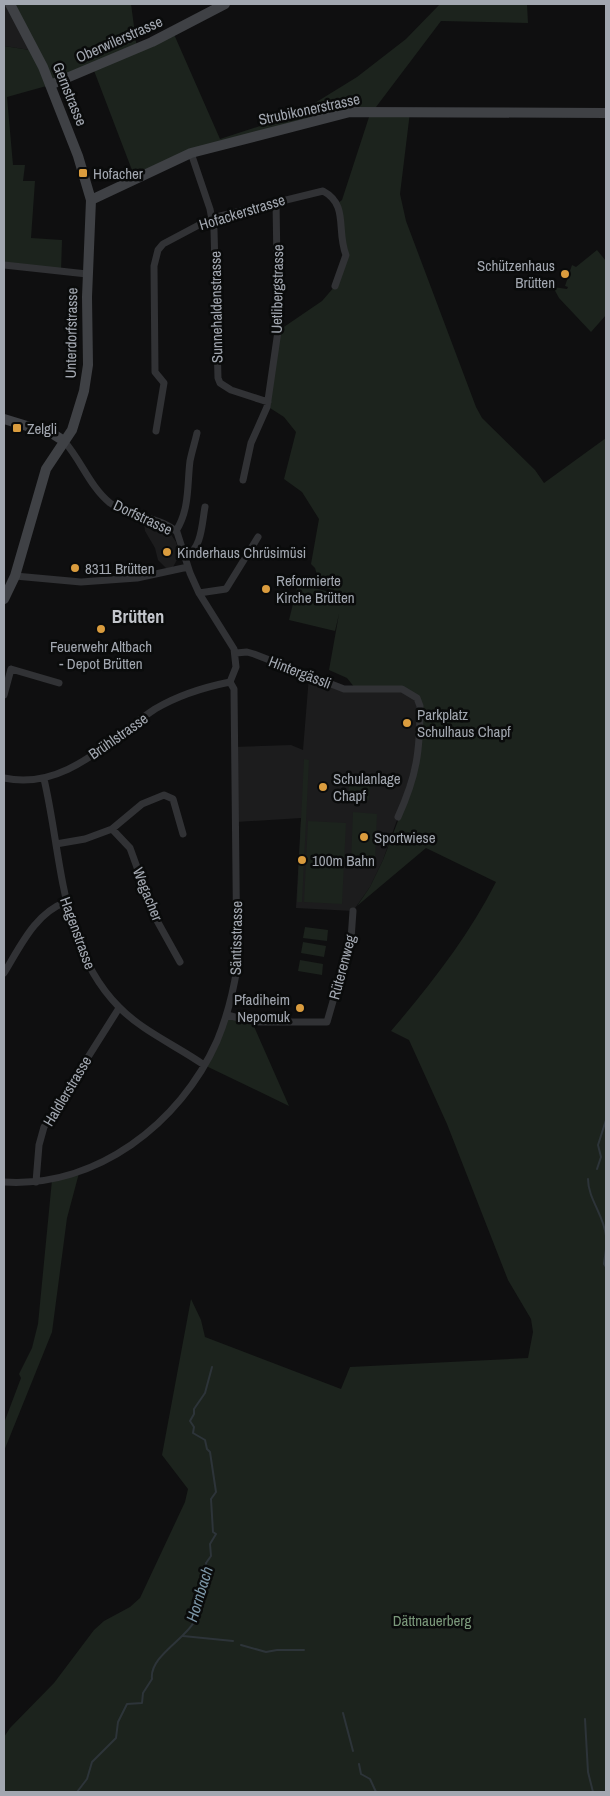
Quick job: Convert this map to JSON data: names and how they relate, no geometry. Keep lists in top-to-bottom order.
{
  "streets": {
    "street": [
      "Oberwilerstrasse",
      "Gernstrasse",
      "Strubikonerstrasse",
      "Hofackerstrasse",
      "Uetlibergstrasse",
      "Sunnehaldenstrasse",
      "Unterdorfstrasse",
      "Dorfstrasse",
      "Hintergässli",
      "Brühlstrasse",
      "Wegacher",
      "Hagenstrasse",
      "Säntisstrasse",
      "Rüterenweg",
      "Haldlerstrasse"
    ]
  },
  "crossings": [
    ["Oberwilerstrasse", "Gernstrasse"],
    ["Gernstrasse", "Strubikonerstrasse"],
    ["Gernstrasse", "Unterdorfstrasse"],
    ["Strubikonerstrasse", "Sunnehaldenstrasse"],
    ["Strubikonerstrasse", "Unterdorfstrasse"],
    ["Hofackerstrasse", "Uetlibergstrasse"],
    ["Hofackerstrasse", "Sunnehaldenstrasse"],
    ["Uetlibergstrasse", "Sunnehaldenstrasse"],
    ["Unterdorfstrasse", "Dorfstrasse"],
    ["Dorfstrasse", "Hintergässli"],
    ["Dorfstrasse", "Säntisstrasse"],
    ["Hintergässli", "Säntisstrasse"],
    ["Brühlstrasse", "Hagenstrasse"],
    ["Brühlstrasse", "Säntisstrasse"],
    ["Hagenstrasse", "Säntisstrasse"],
    ["Hagenstrasse", "Haldlerstrasse"],
    ["Säntisstrasse", "Rüterenweg"],
    ["Säntisstrasse", "Haldlerstrasse"]
  ],
  "districts": ["Brütten"],
  "water": ["Hornbach"],
  "parks": ["Dättnauerberg"],
  "places": {
    "transit": ["Hofacher", "Zelgli"],
    "other": [
      "Schützenhaus Brütten",
      "Kinderhaus Chrüsimüsi",
      "8311 Brütten",
      "Reformierte Kirche Brütten",
      "Feuerwehr Altbach - Depot Brütten",
      "Parkplatz Schulhaus Chapf",
      "Schulanlage Chapf",
      "Sportwiese",
      "100m Bahn",
      "Pfadiheim Nepomuk"
    ]
  }
}
